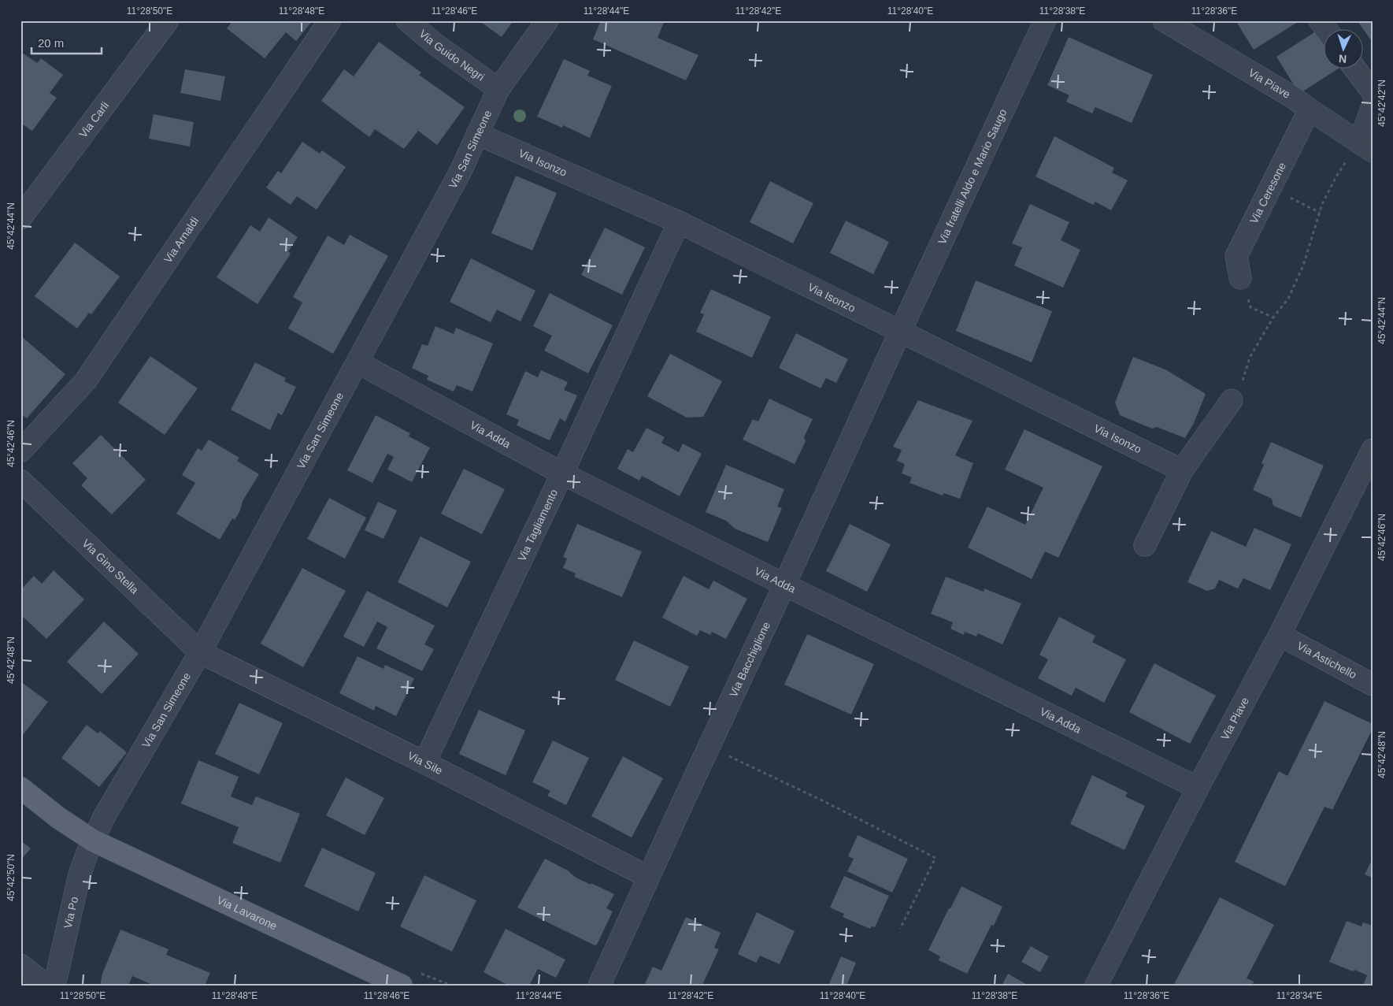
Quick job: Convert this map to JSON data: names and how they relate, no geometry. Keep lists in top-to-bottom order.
{
  "streets": {
    "main road": ["Via Lavarone"],
    "street": [
      "Via Guido Negri",
      "Via Piave",
      "Via Carli",
      "Via San Simeone",
      "Via Isonzo",
      "Via fratelli Aldo e Mario Saugo",
      "Via Ceresone",
      "Via Arnaldi",
      "Via Adda",
      "Via Tagliamento",
      "Via Gino Stella",
      "Via Bacchiglione",
      "Via Astichello",
      "Via Sile",
      "Via Po"
    ]
  },
  "crossings": [
    ["Via Guido Negri", "Via San Simeone"],
    ["Via Piave", "Via Ceresone"],
    ["Via Piave", "Via Adda"],
    ["Via Piave", "Via Astichello"],
    ["Via San Simeone", "Via Isonzo"],
    ["Via San Simeone", "Via Adda"],
    ["Via San Simeone", "Via Gino Stella"],
    ["Via San Simeone", "Via Sile"],
    ["Via San Simeone", "Via Po"],
    ["Via San Simeone", "Via Lavarone"],
    ["Via Isonzo", "Via fratelli Aldo e Mario Saugo"],
    ["Via Isonzo", "Via Tagliamento"],
    ["Via Isonzo", "Via Bacchiglione"],
    ["Via fratelli Aldo e Mario Saugo", "Via Bacchiglione"],
    ["Via Adda", "Via Tagliamento"],
    ["Via Adda", "Via Bacchiglione"],
    ["Via Tagliamento", "Via Sile"],
    ["Via Gino Stella", "Via Sile"],
    ["Via Bacchiglione", "Via Sile"],
    ["Via Po", "Via Lavarone"]
  ],
  "scale_bar": "20 m",
  "north": "bottom",
  "coordinates": [
    "11°28'50\"E",
    "11°28'48\"E",
    "11°28'46\"E",
    "11°28'44\"E",
    "11°28'42\"E",
    "11°28'40\"E",
    "11°28'38\"E",
    "11°28'36\"E",
    "45°42'42\"N",
    "45°42'44\"N",
    "45°42'46\"N",
    "45°42'48\"N",
    "45°42'50\"N",
    "11°28'34\"E"
  ]
}
